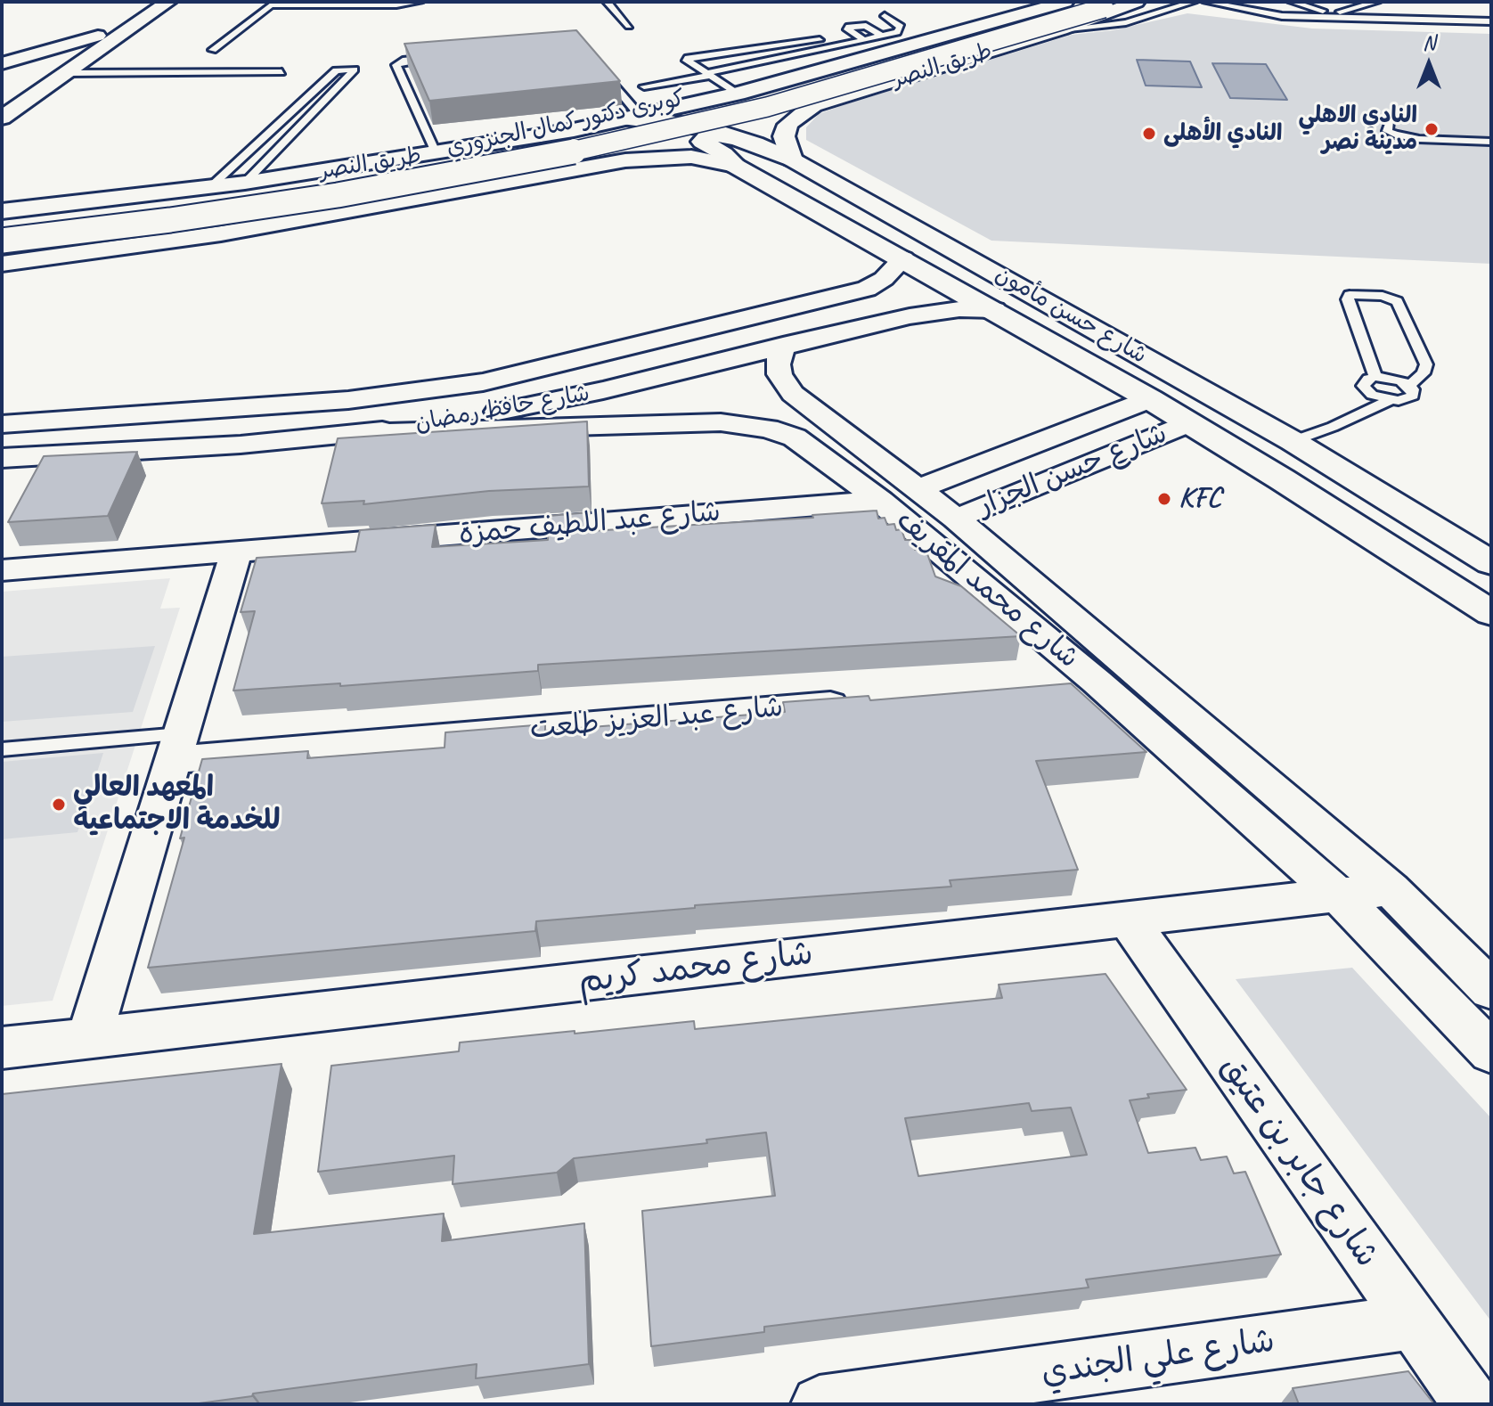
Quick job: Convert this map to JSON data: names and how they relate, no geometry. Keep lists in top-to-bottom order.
{
  "streets": {
    "main road": ["طريق النصر", "كوبرى دكتور كمال الجنزوري", "شارع حسن مأمون"],
    "street": [
      "شارع حافظ رمضان",
      "شارع حسن الجزار",
      "شارع عبد اللطيف حمزة",
      "شارع محمد المقريف",
      "شارع عبد العزيز طلعت",
      "شارع محمد كريم",
      "شارع جابر بن عتيق",
      "شارع علي الجندي"
    ]
  },
  "crossings": [
    ["طريق النصر", "شارع حسن مأمون"],
    ["شارع حسن مأمون", "شارع حافظ رمضان"],
    ["شارع حسن مأمون", "شارع حسن الجزار"],
    ["شارع حافظ رمضان", "شارع محمد المقريف"],
    ["شارع حسن الجزار", "شارع محمد المقريف"],
    ["شارع عبد اللطيف حمزة", "شارع محمد المقريف"],
    ["شارع محمد المقريف", "شارع محمد كريم"],
    ["شارع محمد كريم", "شارع جابر بن عتيق"],
    ["شارع جابر بن عتيق", "شارع علي الجندي"]
  ],
  "places": [
    "النادي الاهلي مدينة نصر",
    "النادي الأهلى",
    "KFC",
    "المعهد العالي للخدمة الاجتماعيه"
  ],
  "north": "top"
}
